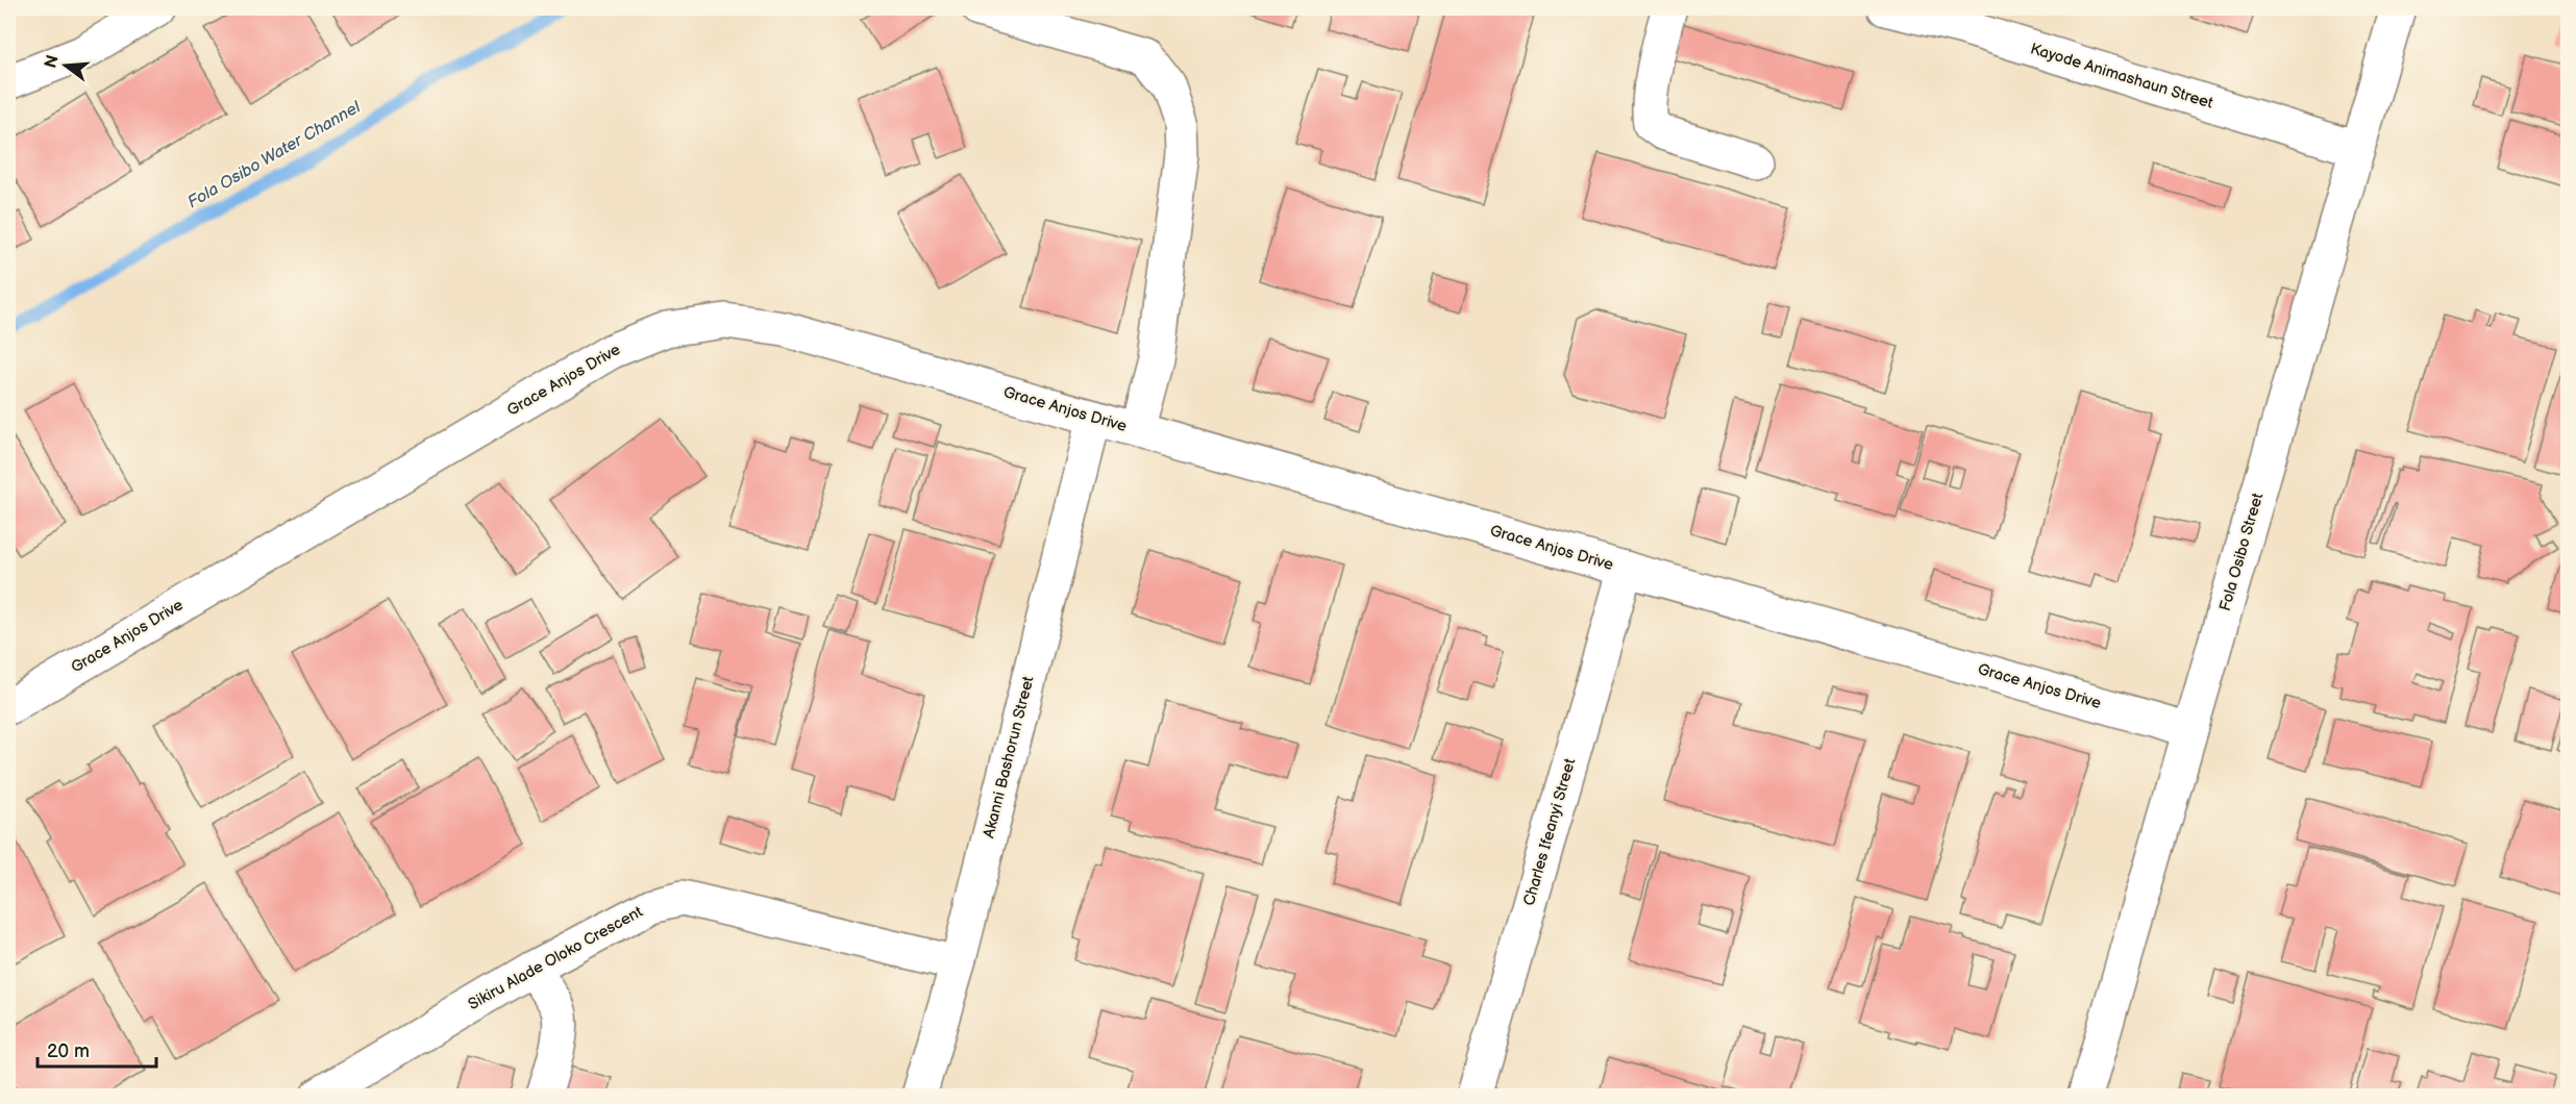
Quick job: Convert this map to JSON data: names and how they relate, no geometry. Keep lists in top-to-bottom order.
{
  "streets": {
    "street": [
      "Kayode Animashaun Street",
      "Grace Anjos Drive",
      "Fola Osibo Street",
      "Akanni Bashorun Street",
      "Charles Ifeanyi Street",
      "Sikiru Alade Oloko Crescent"
    ]
  },
  "crossings": [
    ["Kayode Animashaun Street", "Fola Osibo Street"],
    ["Grace Anjos Drive", "Fola Osibo Street"],
    ["Grace Anjos Drive", "Akanni Bashorun Street"],
    ["Grace Anjos Drive", "Charles Ifeanyi Street"],
    ["Akanni Bashorun Street", "Sikiru Alade Oloko Crescent"]
  ],
  "water": ["Fola Osibo Water Channel"],
  "scale_bar": "20 m",
  "north": "left"
}
